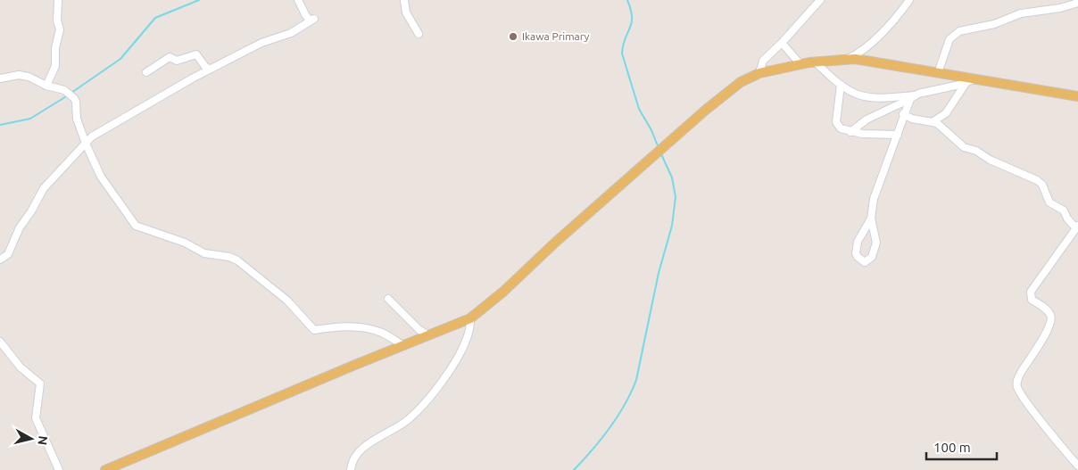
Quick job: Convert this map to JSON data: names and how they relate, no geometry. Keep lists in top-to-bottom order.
{
  "places": ["Ikawa Primary"],
  "scale_bar": "100 m",
  "north": "right"
}
